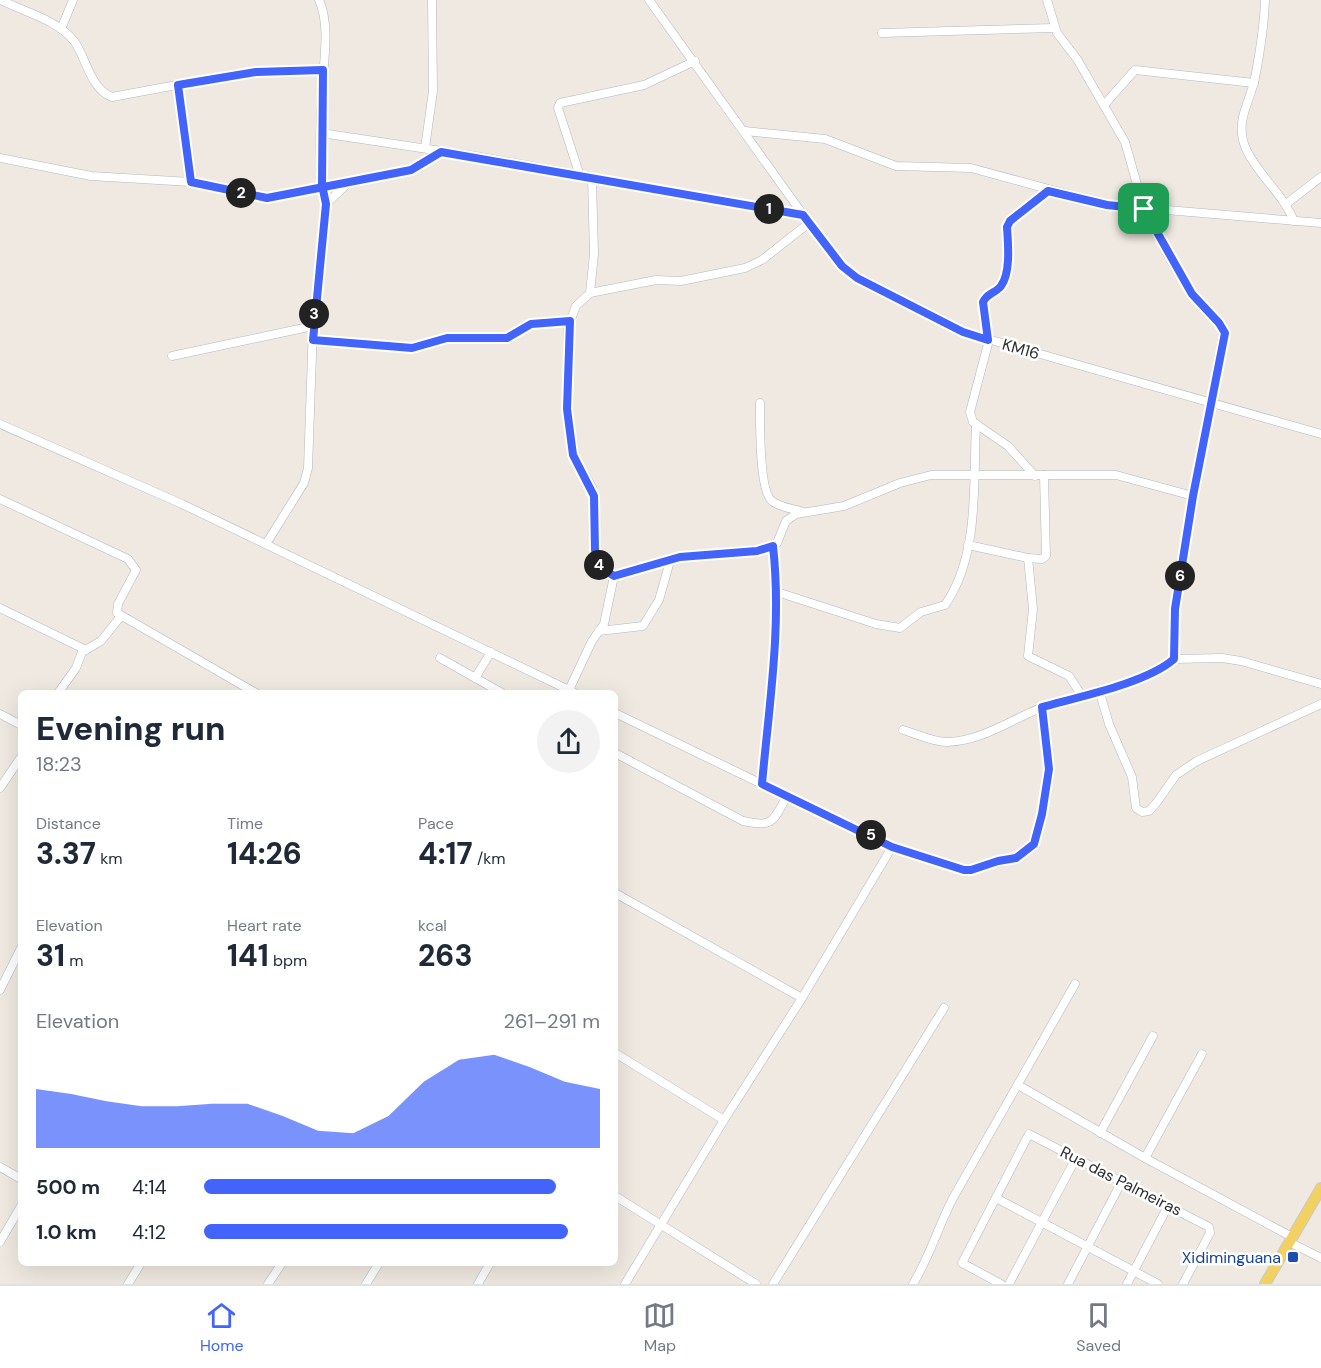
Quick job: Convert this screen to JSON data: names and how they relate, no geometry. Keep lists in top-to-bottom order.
{
  "streets": {
    "street": ["KM16", "Rua das Palmeiras"]
  },
  "places": {
    "transit": ["Xidiminguana"]
  },
  "page": {
    "pins": [
      "2",
      "1",
      "3",
      "4",
      "6",
      "5"
    ],
    "heading": ["Evening run", "18:23"],
    "stats": [
      ["Distance", "3.37 km"],
      ["Time", "14:26"],
      ["Pace", "4:17 /km"],
      ["Elevation", "31 m"],
      ["Heart rate", "141 bpm"],
      ["kcal", "263"]
    ],
    "chart": ["Elevation", "261–291 m"],
    "list": [
      {
        "name": "500 m",
        "note": "4:14"
      },
      {
        "name": "1.0 km",
        "note": "4:12"
      }
    ],
    "tabs": ["Home", "Map", "Saved"]
  }
}
